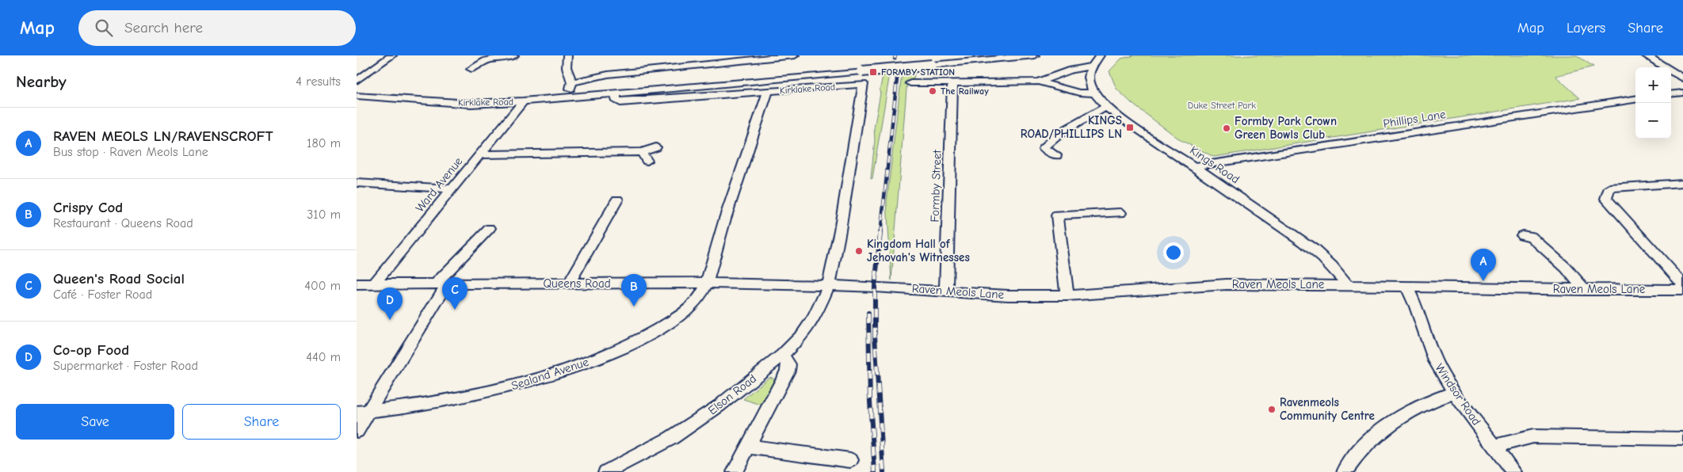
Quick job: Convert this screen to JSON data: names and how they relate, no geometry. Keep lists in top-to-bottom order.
{
  "streets": {
    "street": [
      "Kirklake Road",
      "Phillips Lane",
      "Kings Road",
      "Ward Avenue",
      "Formby Street",
      "Queens Road",
      "Raven Meols Lane",
      "Sealand Avenue",
      "Elson Road",
      "Windsor Road"
    ]
  },
  "crossings": [
    ["Kirklake Road", "Ward Avenue"],
    ["Kirklake Road", "Sealand Avenue"],
    ["Kirklake Road", "Elson Road"],
    ["Phillips Lane", "Kings Road"],
    ["Kings Road", "Raven Meols Lane"],
    ["Ward Avenue", "Queens Road"],
    ["Formby Street", "Raven Meols Lane"],
    ["Queens Road", "Raven Meols Lane"],
    ["Queens Road", "Sealand Avenue"],
    ["Queens Road", "Elson Road"],
    ["Raven Meols Lane", "Windsor Road"]
  ],
  "parks": ["Duke Street Park"],
  "places": {
    "transit": ["FORMBY STATION", "KINGS ROAD/PHILLIPS LN"],
    "other": [
      "The Railway",
      "Formby Park Crown Green Bowls Club",
      "Kingdom Hall of Jehovah's Witnesses",
      "Ravenmeols Community Centre"
    ]
  },
  "page": {
    "header": "Map",
    "search": "Search here",
    "nav": ["Map", "Layers", "Share"],
    "heading": ["Nearby", "4 results"],
    "map_buttons": ["+", "−"],
    "list": [
      {
        "mark": "A",
        "name": "RAVEN MEOLS LN/RAVENSCROFT",
        "note": "Bus stop · Raven Meols Lane",
        "value": "180 m"
      },
      {
        "mark": "B",
        "name": "Crispy Cod",
        "note": "Restaurant · Queens Road",
        "value": "310 m"
      },
      {
        "mark": "C",
        "name": "Queen's Road Social",
        "note": "Café · Foster Road",
        "value": "400 m"
      },
      {
        "mark": "D",
        "name": "Co-op Food",
        "note": "Supermarket · Foster Road",
        "value": "440 m"
      }
    ],
    "pins": [
      "A",
      "B",
      "C",
      "D"
    ],
    "buttons": ["Save", "Share"]
  }
}
